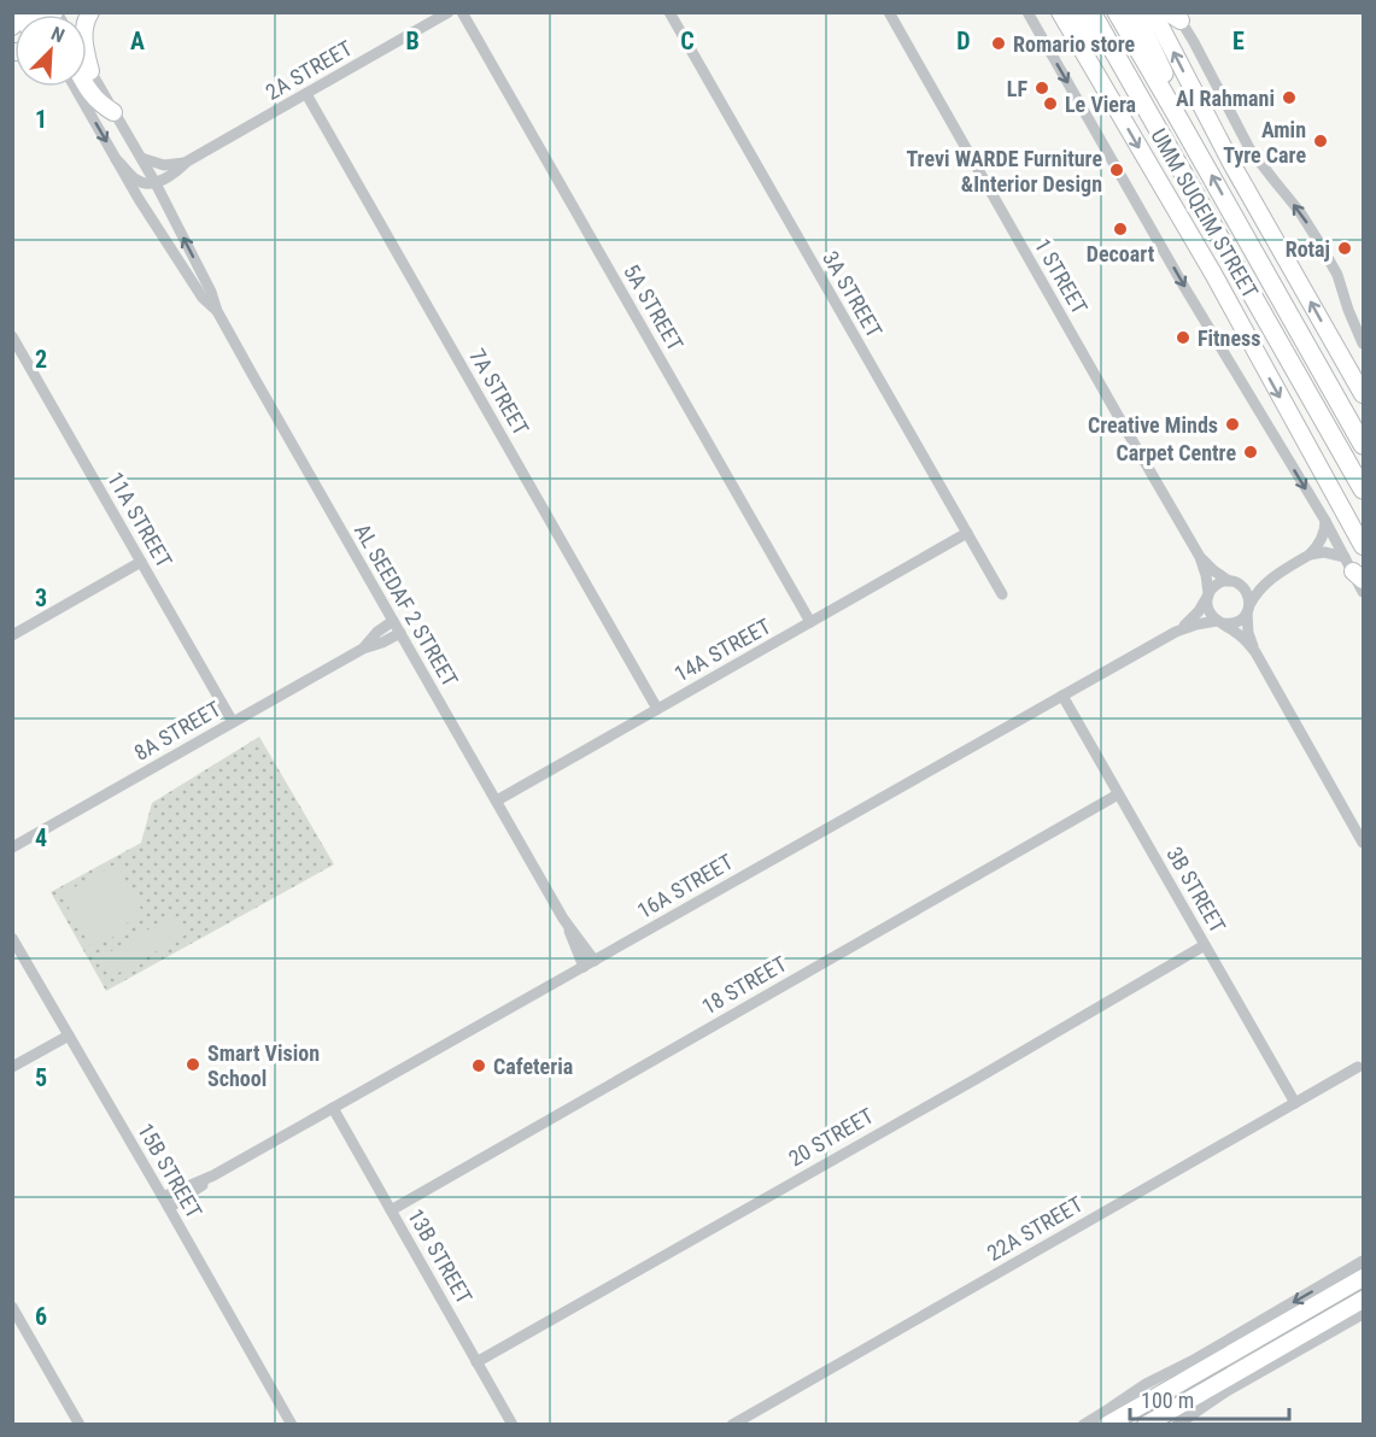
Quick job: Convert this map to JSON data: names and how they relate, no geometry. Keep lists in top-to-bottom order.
{
  "streets": {
    "main road": ["UMM SUQEIM STREET"],
    "street": [
      "2A STREET",
      "1 STREET",
      "3A STREET",
      "5A STREET",
      "7A STREET",
      "11A STREET",
      "AL SEEDAF 2 STREET",
      "14A STREET",
      "8A STREET",
      "16A STREET",
      "3B STREET",
      "18 STREET",
      "20 STREET",
      "15B STREET",
      "22A STREET",
      "13B STREET"
    ]
  },
  "crossings": [
    ["2A STREET", "7A STREET"],
    ["2A STREET", "AL SEEDAF 2 STREET"],
    ["1 STREET", "16A STREET"],
    ["3A STREET", "14A STREET"],
    ["5A STREET", "14A STREET"],
    ["7A STREET", "14A STREET"],
    ["11A STREET", "8A STREET"],
    ["AL SEEDAF 2 STREET", "14A STREET"],
    ["AL SEEDAF 2 STREET", "8A STREET"],
    ["AL SEEDAF 2 STREET", "16A STREET"],
    ["16A STREET", "3B STREET"],
    ["16A STREET", "15B STREET"],
    ["16A STREET", "13B STREET"],
    ["3B STREET", "18 STREET"],
    ["3B STREET", "20 STREET"],
    ["3B STREET", "22A STREET"],
    ["18 STREET", "13B STREET"],
    ["20 STREET", "13B STREET"]
  ],
  "places": [
    "Romario store",
    "LF",
    "Al Rahmani",
    "Le Viera",
    "Amin Tyre Care",
    "Trevi WARDE Furniture &Interior Design",
    "Decoart",
    "Rotaj",
    "Fitness",
    "Creative Minds",
    "Carpet Centre",
    "Smart Vision School",
    "Cafeteria"
  ],
  "scale_bar": "100 m",
  "north": "top right",
  "grid": {
    "columns": [
      "A",
      "B",
      "C",
      "D",
      "E"
    ],
    "rows": [
      "1",
      "2",
      "3",
      "4",
      "5",
      "6"
    ]
  }
}
